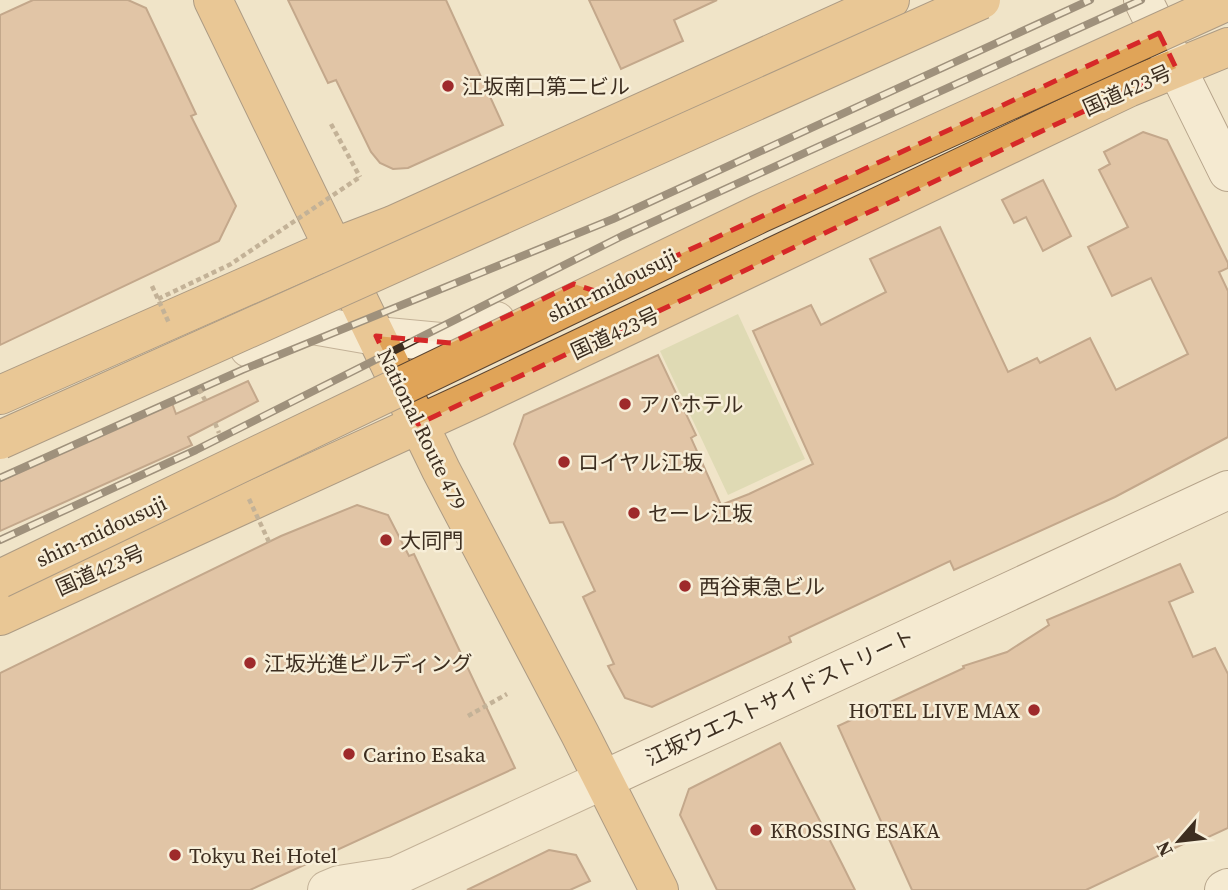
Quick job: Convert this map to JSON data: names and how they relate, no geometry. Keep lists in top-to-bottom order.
{
  "streets": {
    "highway": ["国道423号", "shin-midousuji", "National Route 479"],
    "street": ["江坂ウエストサイドストリート"]
  },
  "crossings": [
    ["国道423号", "National Route 479"],
    ["National Route 479", "江坂ウエストサイドストリート"]
  ],
  "places": [
    "江坂南口第二ビル",
    "アパホテル",
    "ロイヤル江坂",
    "セーレ江坂",
    "大同門",
    "西谷東急ビル",
    "江坂光進ビルディング",
    "HOTEL LIVE MAX",
    "Carino Esaka",
    "KROSSING ESAKA",
    "Tokyu Rei Hotel"
  ],
  "north": "bottom left"
}
